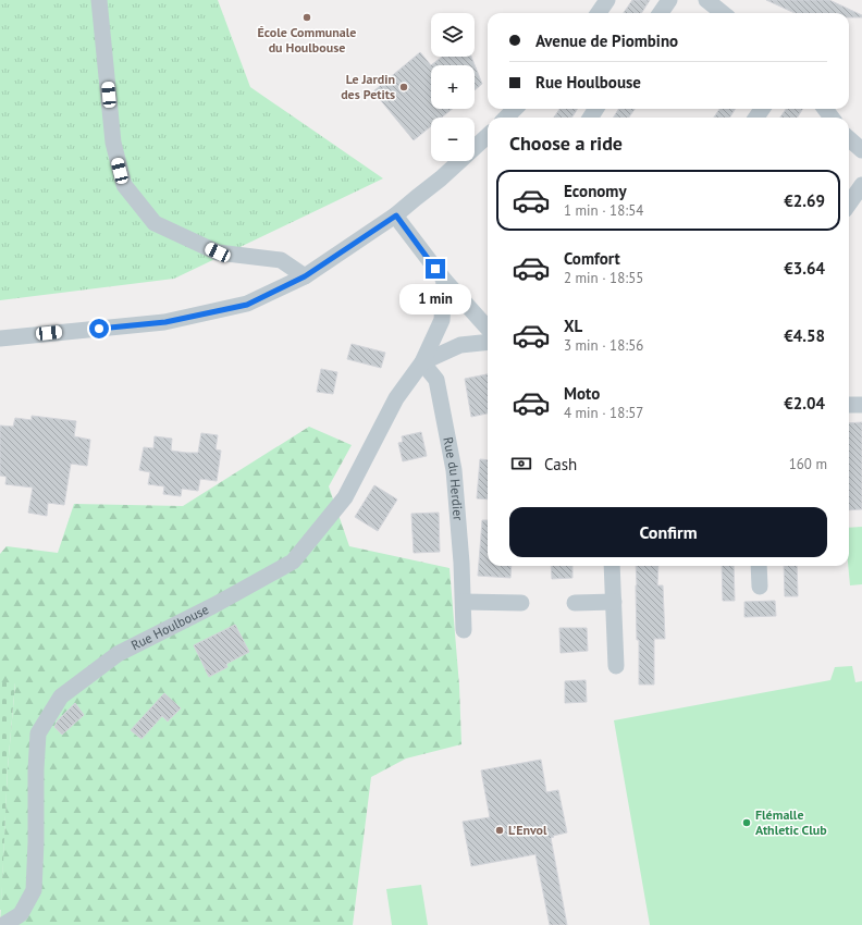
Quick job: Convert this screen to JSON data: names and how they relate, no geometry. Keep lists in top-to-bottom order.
{
  "streets": {
    "street": ["Rue du Herdier", "Rue Houlbouse"]
  },
  "crossings": [
    ["Rue du Herdier", "Rue Houlbouse"]
  ],
  "places": [
    "École Communale du Houlbouse",
    "Le Jardin des Petits",
    "Flémalle Athletic Club",
    "L’Envol"
  ],
  "page": {
    "map_buttons": ["+", "−"],
    "banner": ["Avenue de Piombino", "Rue Houlbouse"],
    "heading": "Choose a ride",
    "list": [
      {
        "name": "Economy",
        "note": "1 min · 18:54",
        "value": "€2.69"
      },
      {
        "name": "Comfort",
        "note": "2 min · 18:55",
        "value": "€3.64"
      },
      {
        "name": "XL",
        "note": "3 min · 18:56",
        "value": "€4.58"
      },
      {
        "name": "Moto",
        "note": "4 min · 18:57",
        "value": "€2.04"
      }
    ],
    "bubble": "1 min",
    "pay": ["Cash", "160 m"],
    "buttons": "Confirm"
  }
}
